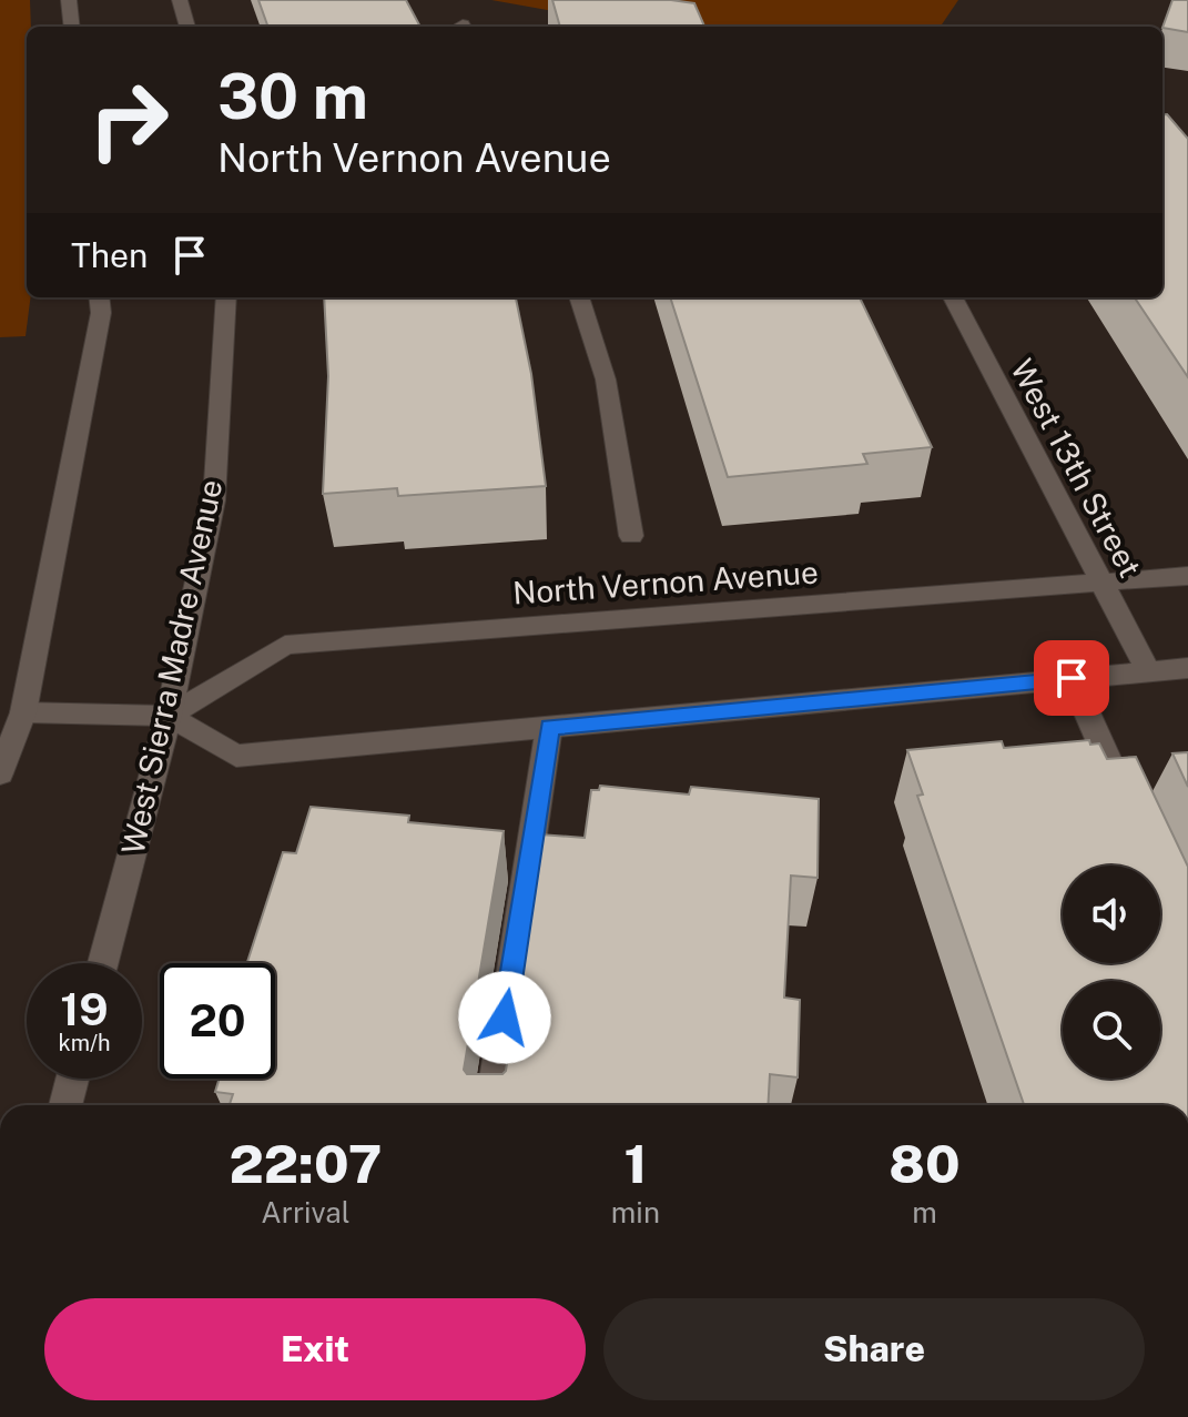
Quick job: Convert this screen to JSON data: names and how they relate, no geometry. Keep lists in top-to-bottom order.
{
  "streets": {
    "street": ["West 13th Street", "North Vernon Avenue", "West Sierra Madre Avenue"]
  },
  "crossings": [
    ["West 13th Street", "North Vernon Avenue"],
    ["North Vernon Avenue", "West Sierra Madre Avenue"]
  ],
  "page": {
    "turn": ["30 m", "North Vernon Avenue"],
    "then": "Then",
    "speed": "19 km/h",
    "limit": "20",
    "eta": [
      "22:07",
      "Arrival",
      "1",
      "min",
      "80",
      "m"
    ],
    "buttons": ["Exit", "Share"]
  }
}
